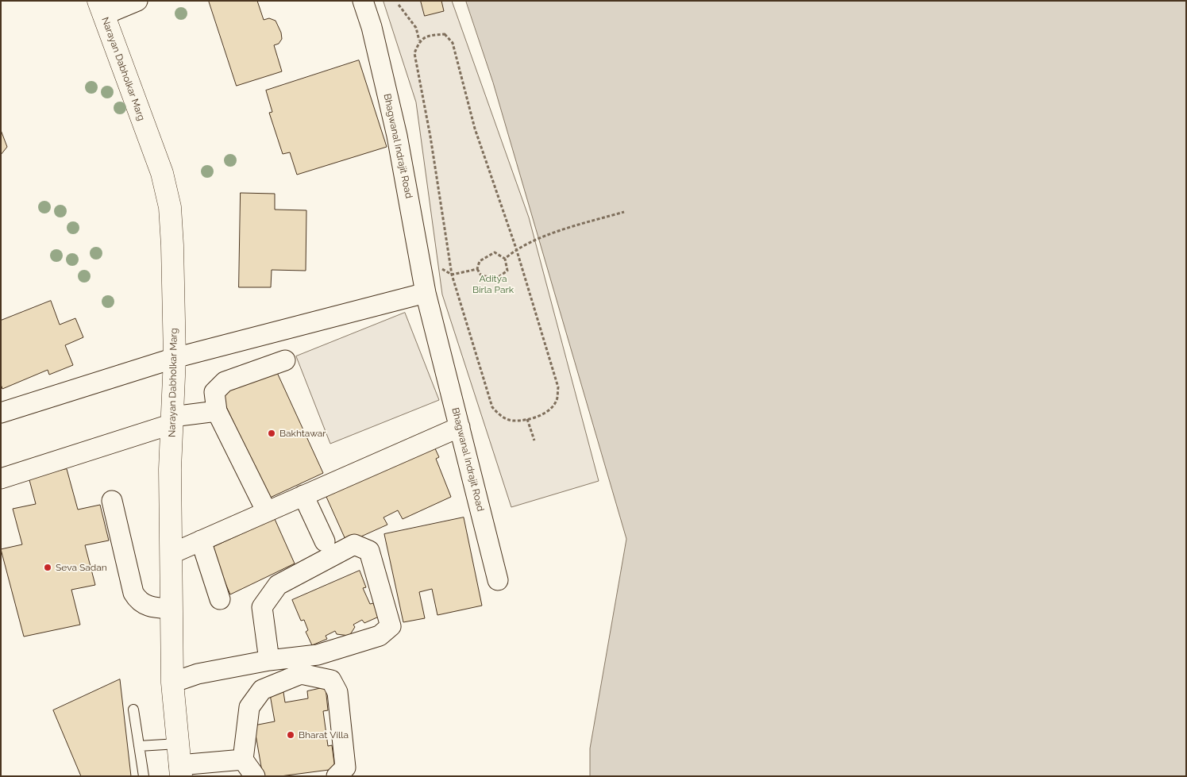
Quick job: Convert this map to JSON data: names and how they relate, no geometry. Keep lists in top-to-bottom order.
{
  "streets": {
    "street": ["Narayan Dabholkar Marg", "Bhagwanal Indrajit Road"]
  },
  "parks": ["Aditya Birla Park"],
  "places": ["Bakhtawar", "Seva Sadan", "Bharat Villa"]
}
